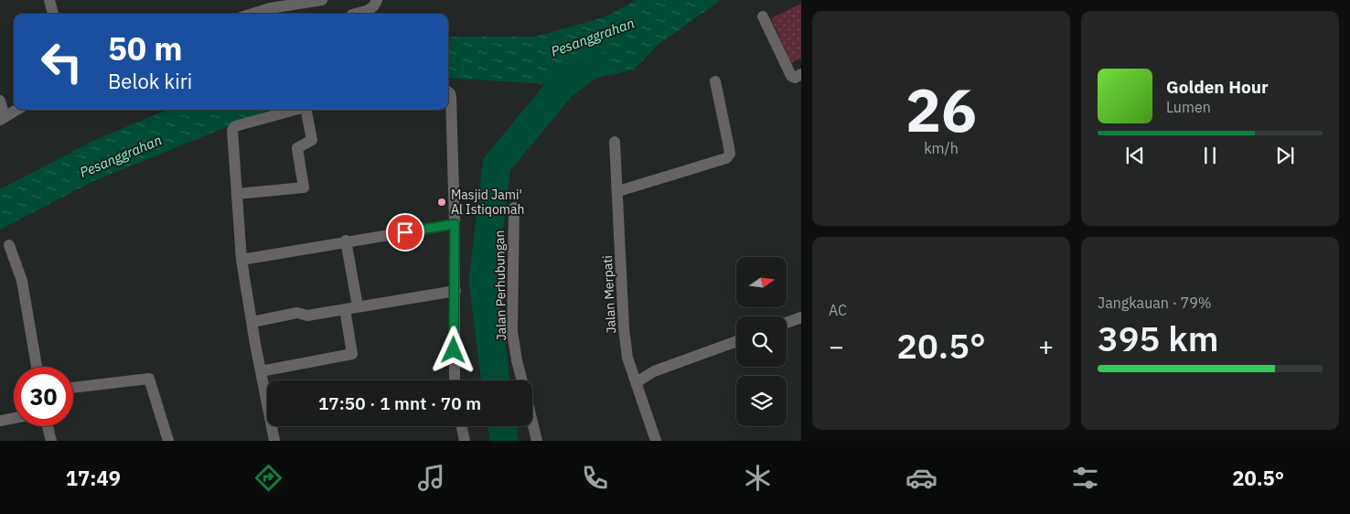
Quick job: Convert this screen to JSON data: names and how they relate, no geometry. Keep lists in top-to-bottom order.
{
  "streets": {
    "street": ["Jalan Perhubungan", "Jalan Merpati"]
  },
  "water": ["Pesanggrahan"],
  "places": ["Masjid Jami' Al Istiqomah"],
  "north": "right",
  "page": {
    "tile": [
      ["26", "km/h"],
      "AC",
      ["Jangkauan · 79%", "395 km"]
    ],
    "turn": ["50 m", "Belok kiri"],
    "song": ["Golden Hour", "Lumen"],
    "heat": ["−", "20.5°", "+"],
    "limit": "30",
    "trip": "17:50 · 1 mnt · 70 m",
    "tabs": ["17:49", "20.5°"]
  }
}
